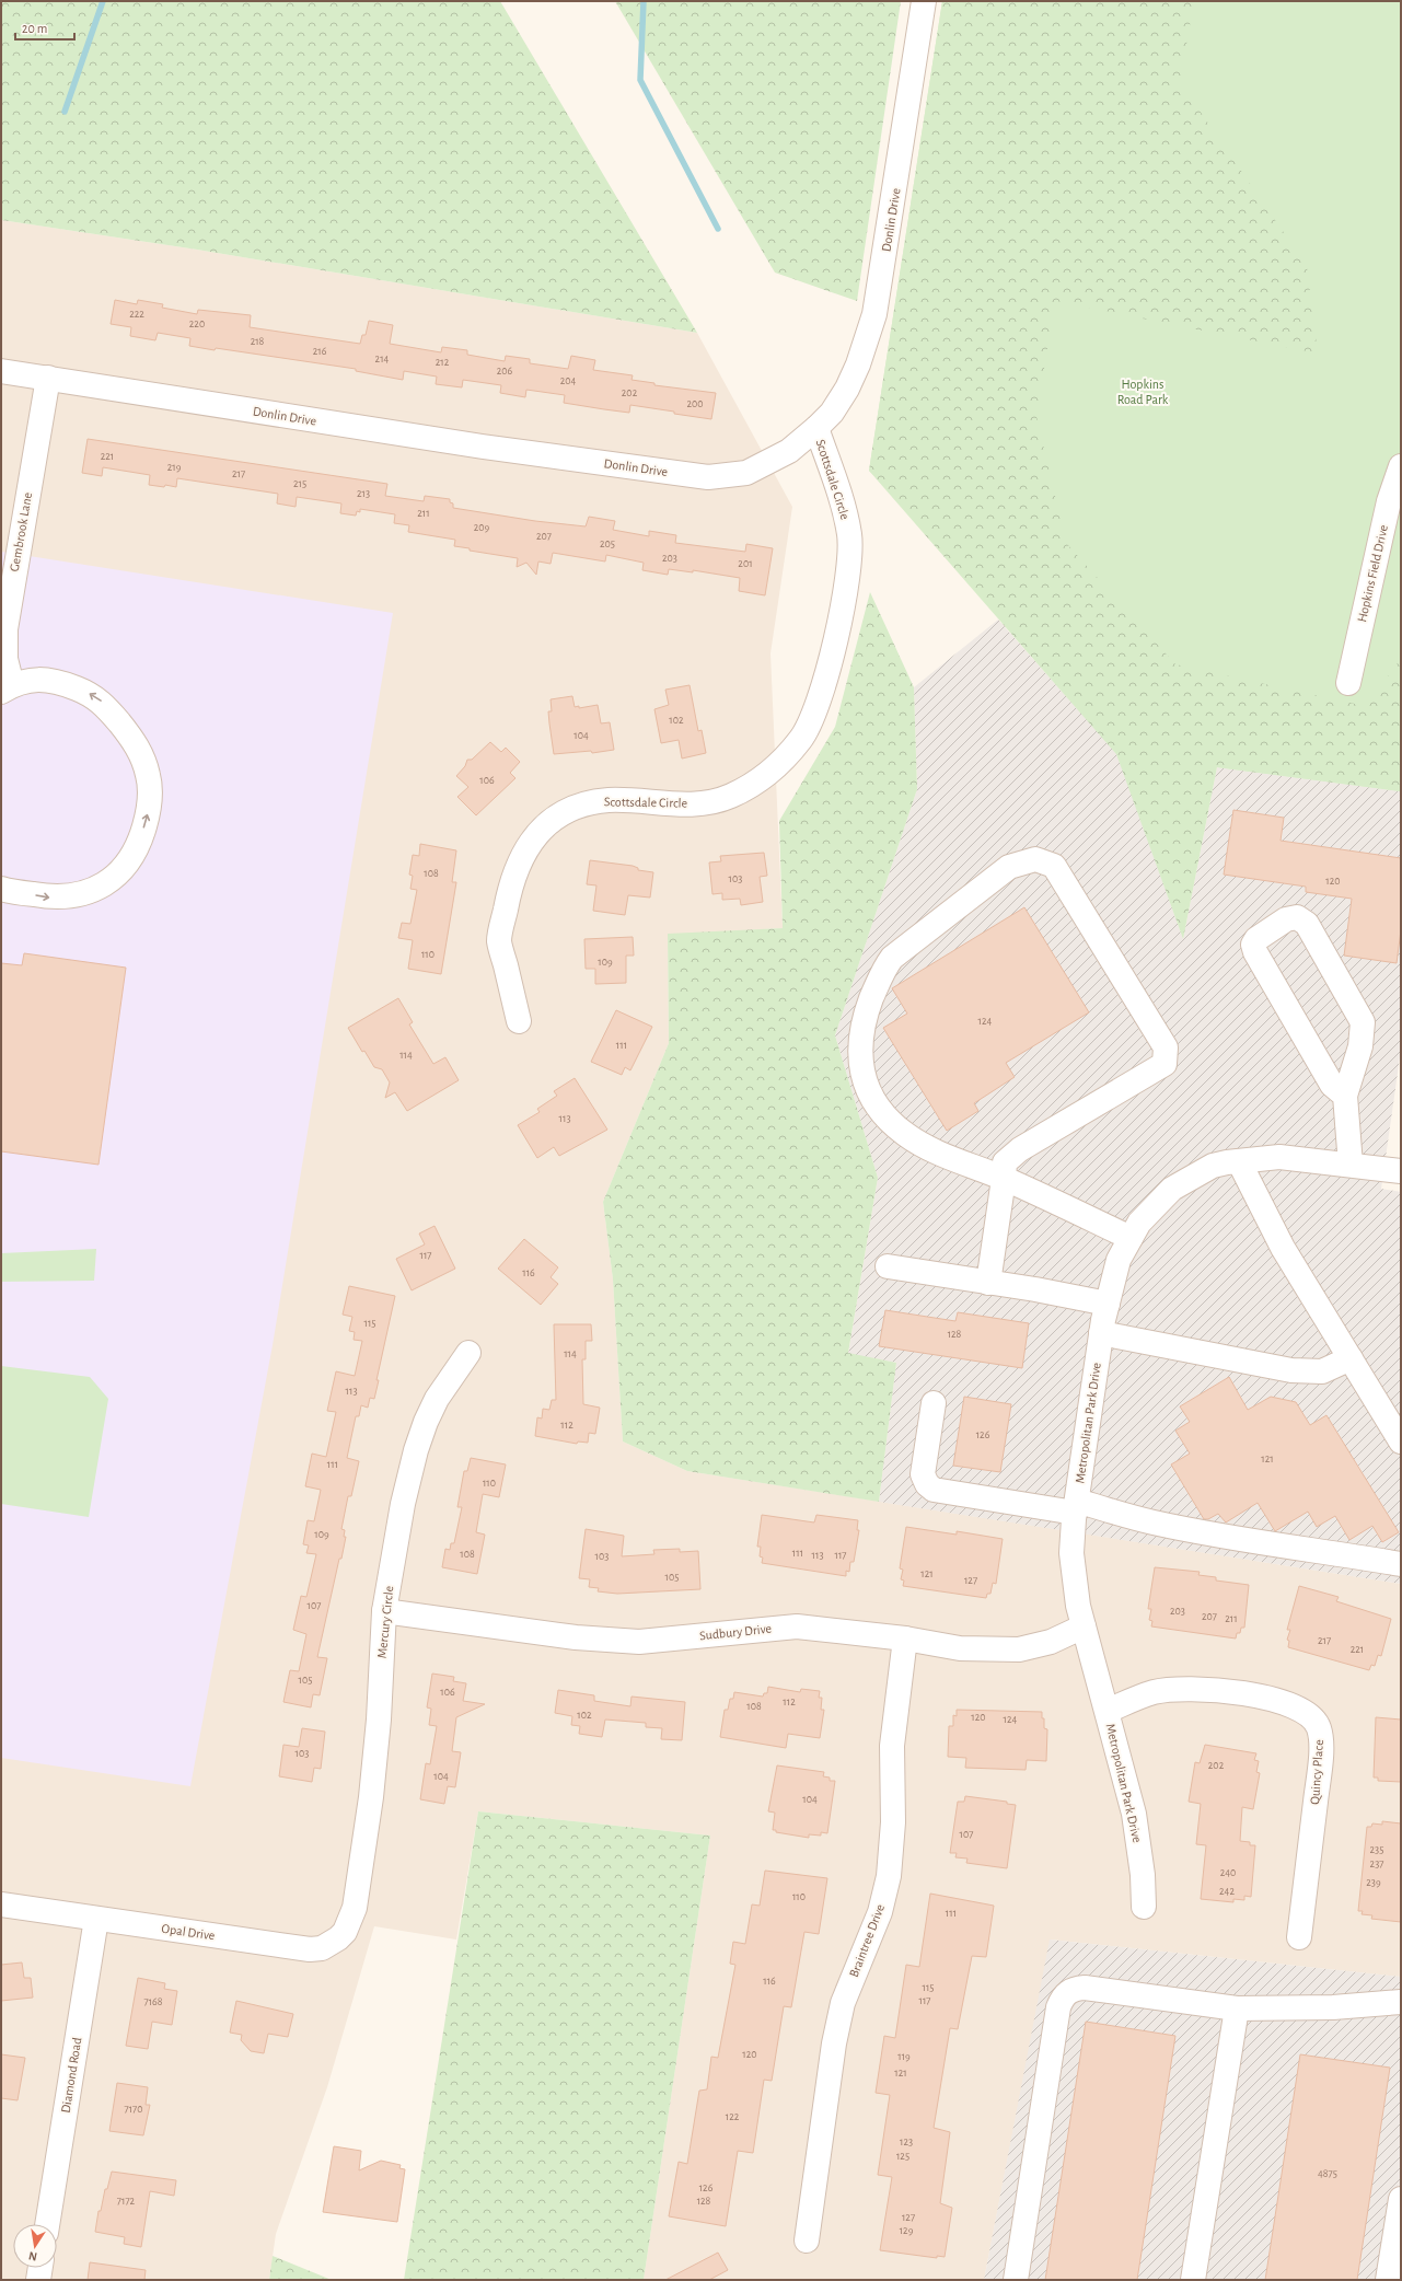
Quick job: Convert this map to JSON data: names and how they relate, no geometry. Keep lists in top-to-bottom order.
{
  "streets": {
    "street": [
      "Donlin Drive",
      "Scottsdale Circle",
      "Gembrook Lane",
      "Hopkins Field Drive",
      "Metropolitan Park Drive",
      "Mercury Circle",
      "Sudbury Drive",
      "Quincy Place",
      "Opal Drive",
      "Braintree Drive",
      "Diamond Road"
    ]
  },
  "crossings": [
    ["Donlin Drive", "Scottsdale Circle"],
    ["Donlin Drive", "Gembrook Lane"],
    ["Metropolitan Park Drive", "Sudbury Drive"],
    ["Metropolitan Park Drive", "Quincy Place"],
    ["Mercury Circle", "Sudbury Drive"],
    ["Mercury Circle", "Opal Drive"],
    ["Sudbury Drive", "Braintree Drive"],
    ["Opal Drive", "Diamond Road"]
  ],
  "parks": ["Hopkins Road Park"],
  "house_numbers": [
    "222",
    "220",
    "218",
    "216",
    "214",
    "212",
    "206",
    "204",
    "202",
    "200",
    "221",
    "219",
    "217",
    "215",
    "213",
    "211",
    "209",
    "207",
    "205",
    "203",
    "201",
    "102",
    "104",
    "106",
    "108",
    "103",
    "120",
    "110",
    "109",
    "124",
    "111",
    "114",
    "113",
    "117",
    "116",
    "115",
    "128",
    "114",
    "113",
    "112",
    "126",
    "121",
    "111",
    "110",
    "109",
    "111",
    "108",
    "113",
    "117",
    "103",
    "121",
    "105",
    "127",
    "107",
    "203",
    "207",
    "211",
    "217",
    "221",
    "105",
    "106",
    "112",
    "108",
    "102",
    "120",
    "124",
    "103",
    "202",
    "104",
    "104",
    "107",
    "235",
    "237",
    "240",
    "239",
    "242",
    "110",
    "111",
    "116",
    "115",
    "117",
    "7168",
    "120",
    "119",
    "121",
    "7170",
    "122",
    "123",
    "125",
    "4875",
    "126",
    "7172",
    "128",
    "127",
    "129"
  ],
  "scale_bar": "20 m",
  "north": "bottom"
}
